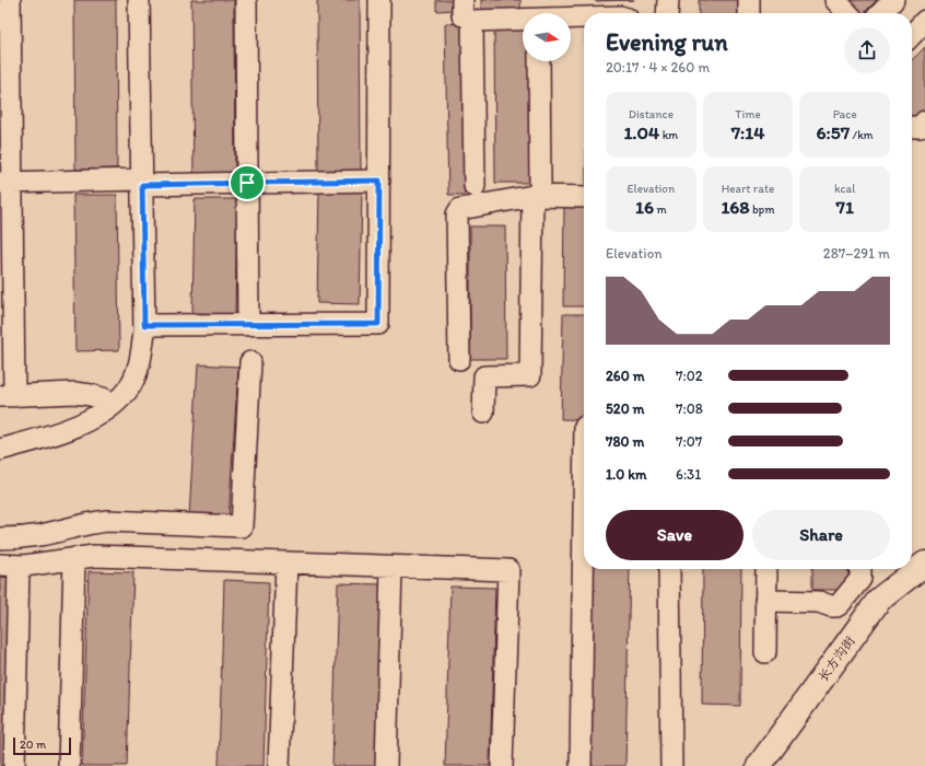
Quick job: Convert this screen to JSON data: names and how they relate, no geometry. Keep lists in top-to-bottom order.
{
  "streets": {
    "street": ["长方沟街"]
  },
  "scale_bar": "20 m",
  "north": "right",
  "page": {
    "heading": ["Evening run", "20:17 · 4 × 260 m"],
    "stats": [
      ["Distance", "1.04 km"],
      ["Time", "7:14"],
      ["Pace", "6:57 /km"],
      ["Elevation", "16 m"],
      ["Heart rate", "168 bpm"],
      ["kcal", "71"]
    ],
    "chart": ["Elevation", "287–291 m"],
    "list": [
      {
        "name": "260 m",
        "note": "7:02"
      },
      {
        "name": "520 m",
        "note": "7:08"
      },
      {
        "name": "780 m",
        "note": "7:07"
      },
      {
        "name": "1.0 km",
        "note": "6:31"
      }
    ],
    "buttons": ["Save", "Share"],
    "scale": "20 m"
  }
}
